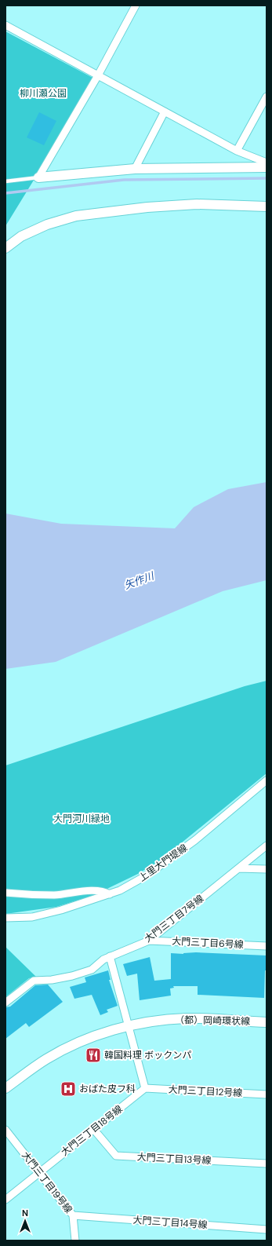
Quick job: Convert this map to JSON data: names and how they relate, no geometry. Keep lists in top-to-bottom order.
{
  "streets": {
    "street": [
      "上里大門堤線",
      "大門三丁目7号線",
      "大門三丁目6号線",
      "（都）岡崎環状線",
      "大門三丁目12号線",
      "大門三丁目18号線",
      "大門三丁目13号線",
      "大門三丁目19号線",
      "大門三丁目14号線"
    ]
  },
  "crossings": [
    ["大門三丁目7号線", "大門三丁目6号線"],
    ["大門三丁目12号線", "大門三丁目18号線"],
    ["大門三丁目18号線", "大門三丁目13号線"],
    ["大門三丁目18号線", "大門三丁目19号線"],
    ["大門三丁目19号線", "大門三丁目14号線"]
  ],
  "water": ["矢作川"],
  "parks": ["柳川瀬公園", "大門河川緑地"],
  "places": {
    "restaurant": ["韓国料理 ボックンパ"],
    "hospital": ["おばた皮フ科"]
  },
  "north": "top"
}
